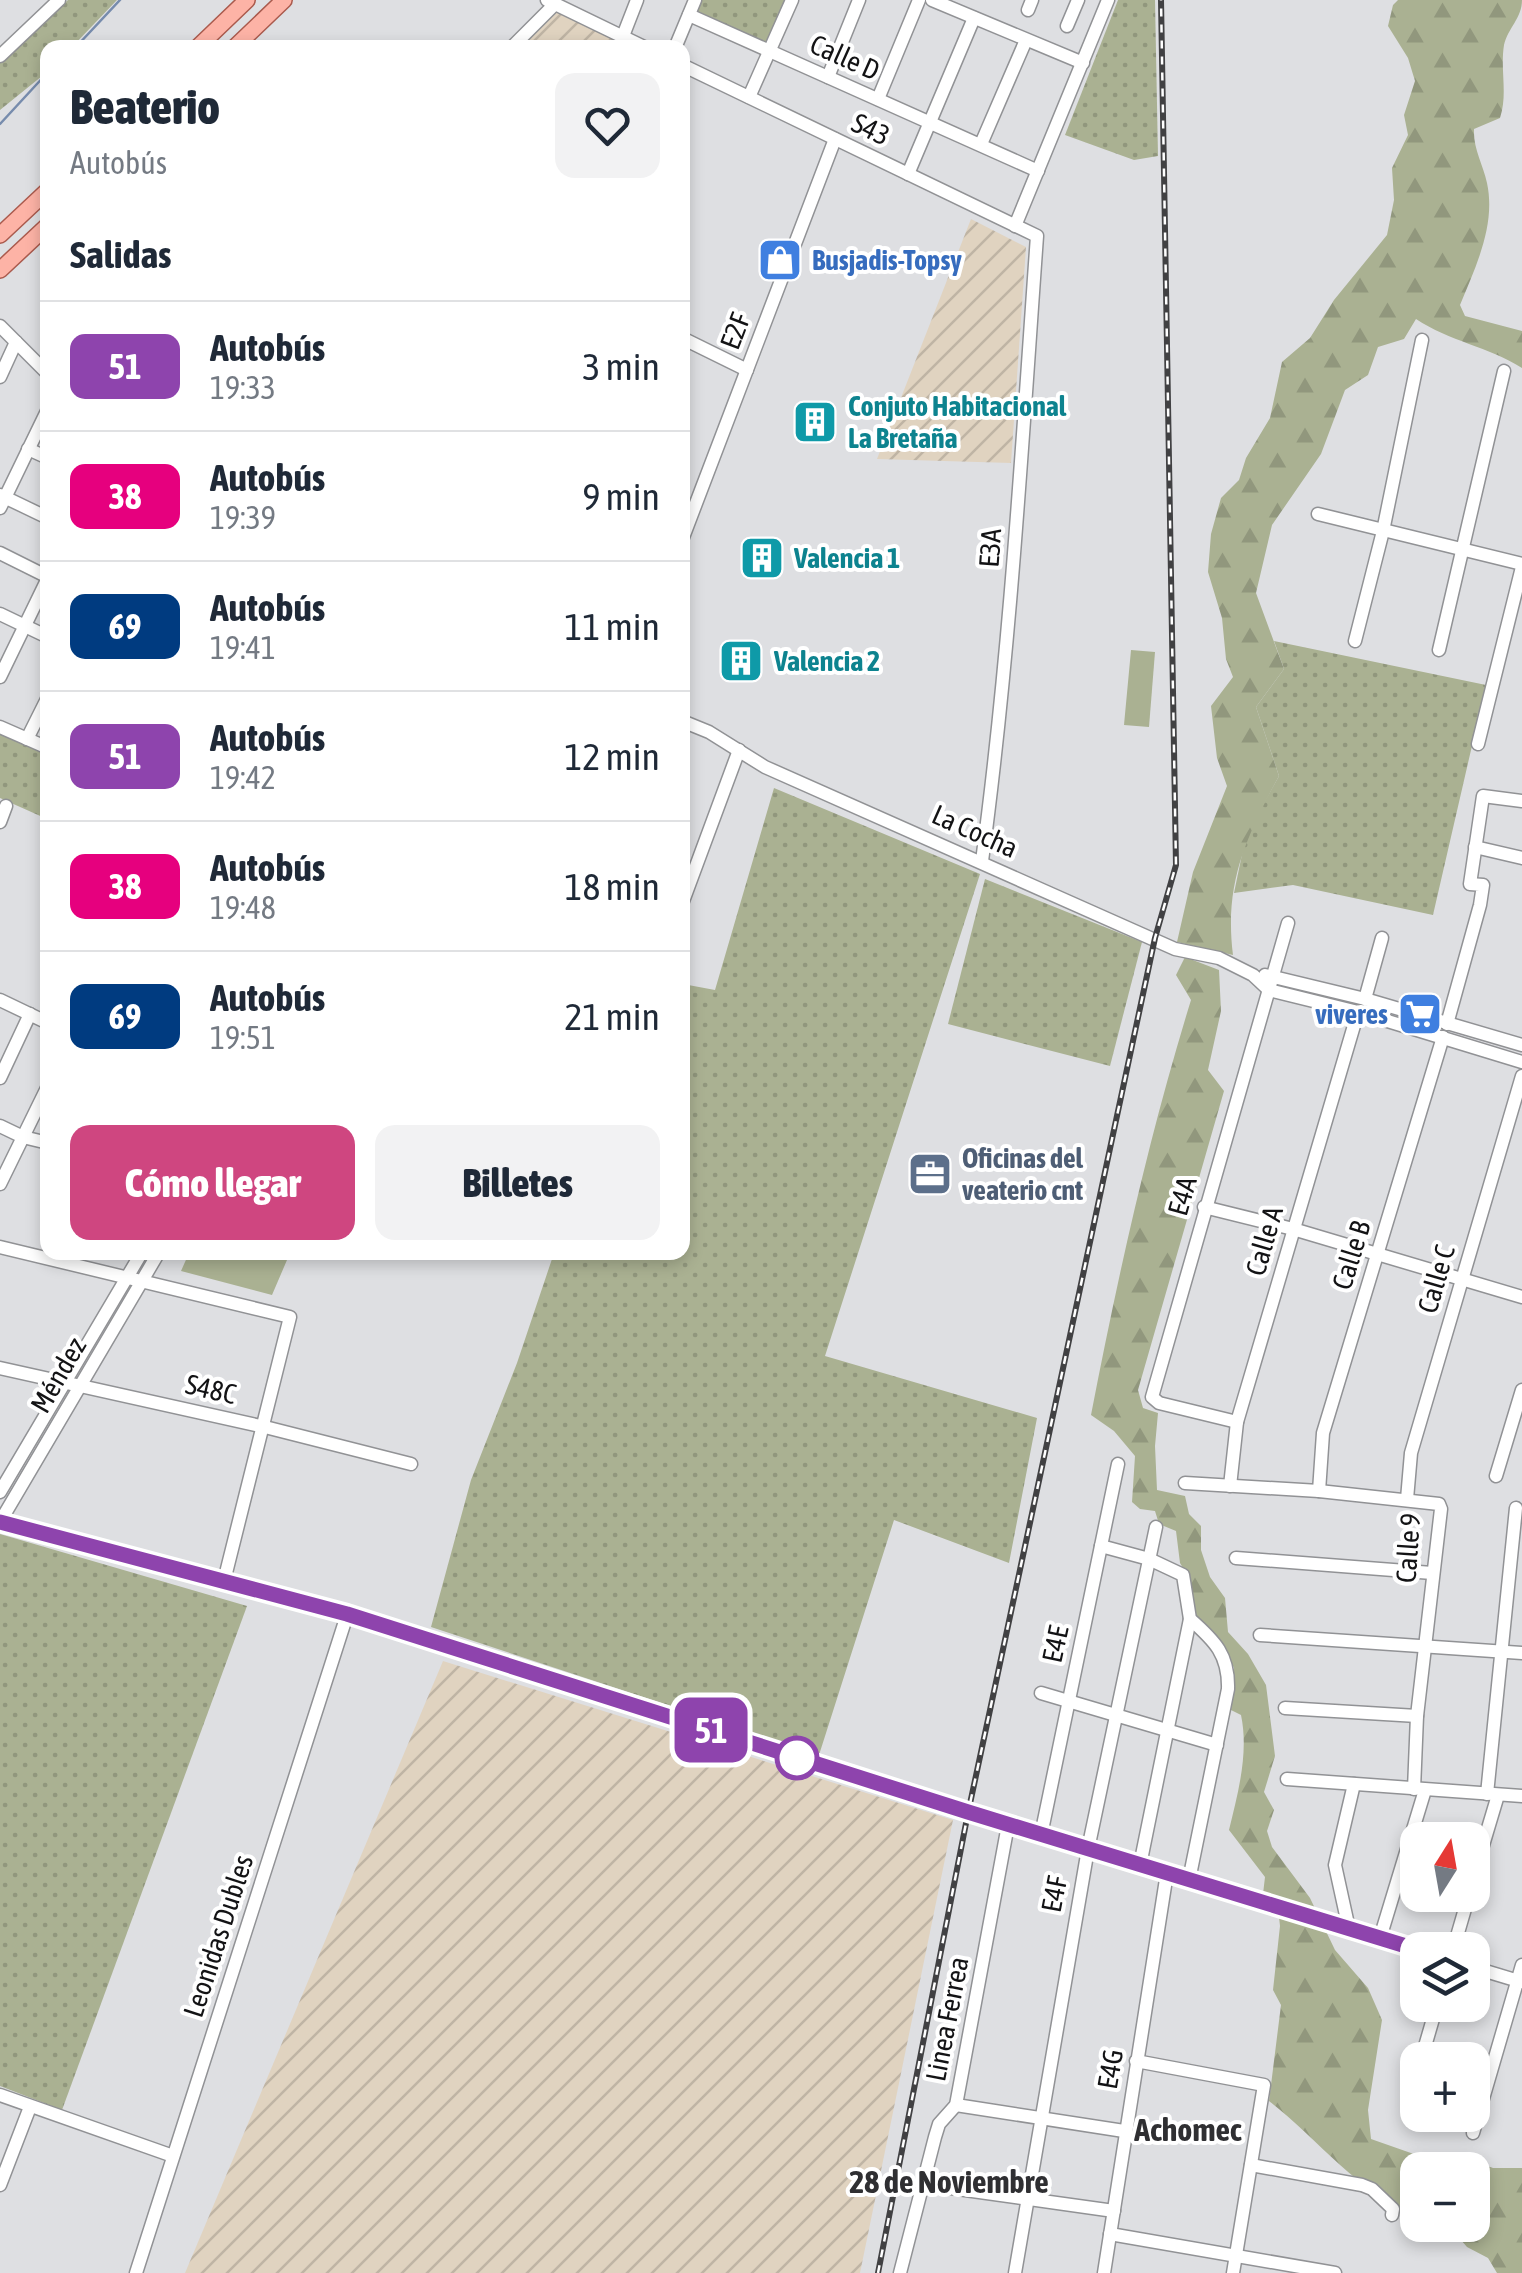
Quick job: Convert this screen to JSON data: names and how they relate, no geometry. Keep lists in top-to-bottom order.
{
  "streets": {
    "street": [
      "Calle D",
      "S43",
      "E2F",
      "E3A",
      "La Cocha",
      "E4A",
      "Calle A",
      "Calle B",
      "Calle C",
      "Méndez",
      "S48C",
      "Calle 9",
      "E4E",
      "E4F",
      "Leonidas Dubles",
      "Linea Ferrea",
      "E4G"
    ]
  },
  "crossings": [
    ["S43", "E2F"],
    ["S43", "E3A"],
    ["E3A", "La Cocha"],
    ["La Cocha", "E4A"],
    ["La Cocha", "Calle A"],
    ["La Cocha", "Calle B"],
    ["E4A", "Calle A"],
    ["Calle A", "Calle 9"],
    ["Calle B", "Calle 9"],
    ["Calle C", "Calle 9"],
    ["Méndez", "S48C"]
  ],
  "districts": ["Achomec", "28 de Noviembre"],
  "places": {
    "shop": ["Busjadis-Topsy"],
    "building": ["Conjuto Habitacional La Bretaña", "Valencia 1", "Valencia 2"],
    "supermarket": ["viveres"],
    "office": ["Oficinas del veaterio cnt"]
  },
  "lines": ["bus line 51"],
  "north": "top",
  "page": {
    "on_map": "51",
    "heading": [
      ["Beaterio", "Autobús"],
      "Salidas"
    ],
    "list": [
      {
        "mark": "51",
        "name": "Autobús",
        "note": "19:33",
        "value": "3 min"
      },
      {
        "mark": "38",
        "name": "Autobús",
        "note": "19:39",
        "value": "9 min"
      },
      {
        "mark": "69",
        "name": "Autobús",
        "note": "19:41",
        "value": "11 min"
      },
      {
        "mark": "51",
        "name": "Autobús",
        "note": "19:42",
        "value": "12 min"
      },
      {
        "mark": "38",
        "name": "Autobús",
        "note": "19:48",
        "value": "18 min"
      },
      {
        "mark": "69",
        "name": "Autobús",
        "note": "19:51",
        "value": "21 min"
      }
    ],
    "buttons": ["Cómo llegar", "Billetes"],
    "map_buttons": ["+", "−"]
  }
}
